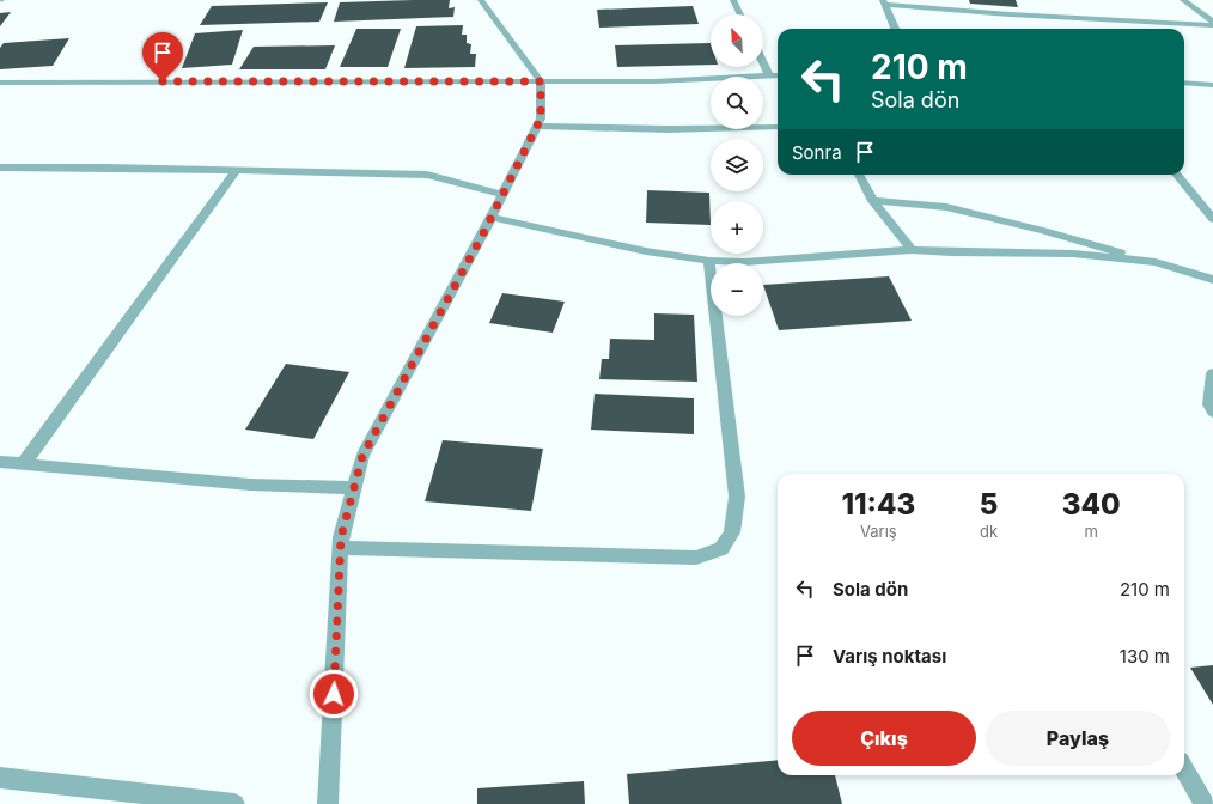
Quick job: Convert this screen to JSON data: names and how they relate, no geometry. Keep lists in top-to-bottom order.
{
  "north": "top left",
  "page": {
    "map_buttons": ["+", "−"],
    "turn": ["210 m", "Sola dön"],
    "then": "Sonra",
    "eta": [
      "11:43",
      "Varış",
      "5",
      "dk",
      "340",
      "m"
    ],
    "list": [
      {
        "name": "Sola dön",
        "value": "210 m"
      },
      {
        "name": "Varış noktası",
        "value": "130 m"
      }
    ],
    "buttons": ["Çıkış", "Paylaş"]
  }
}
